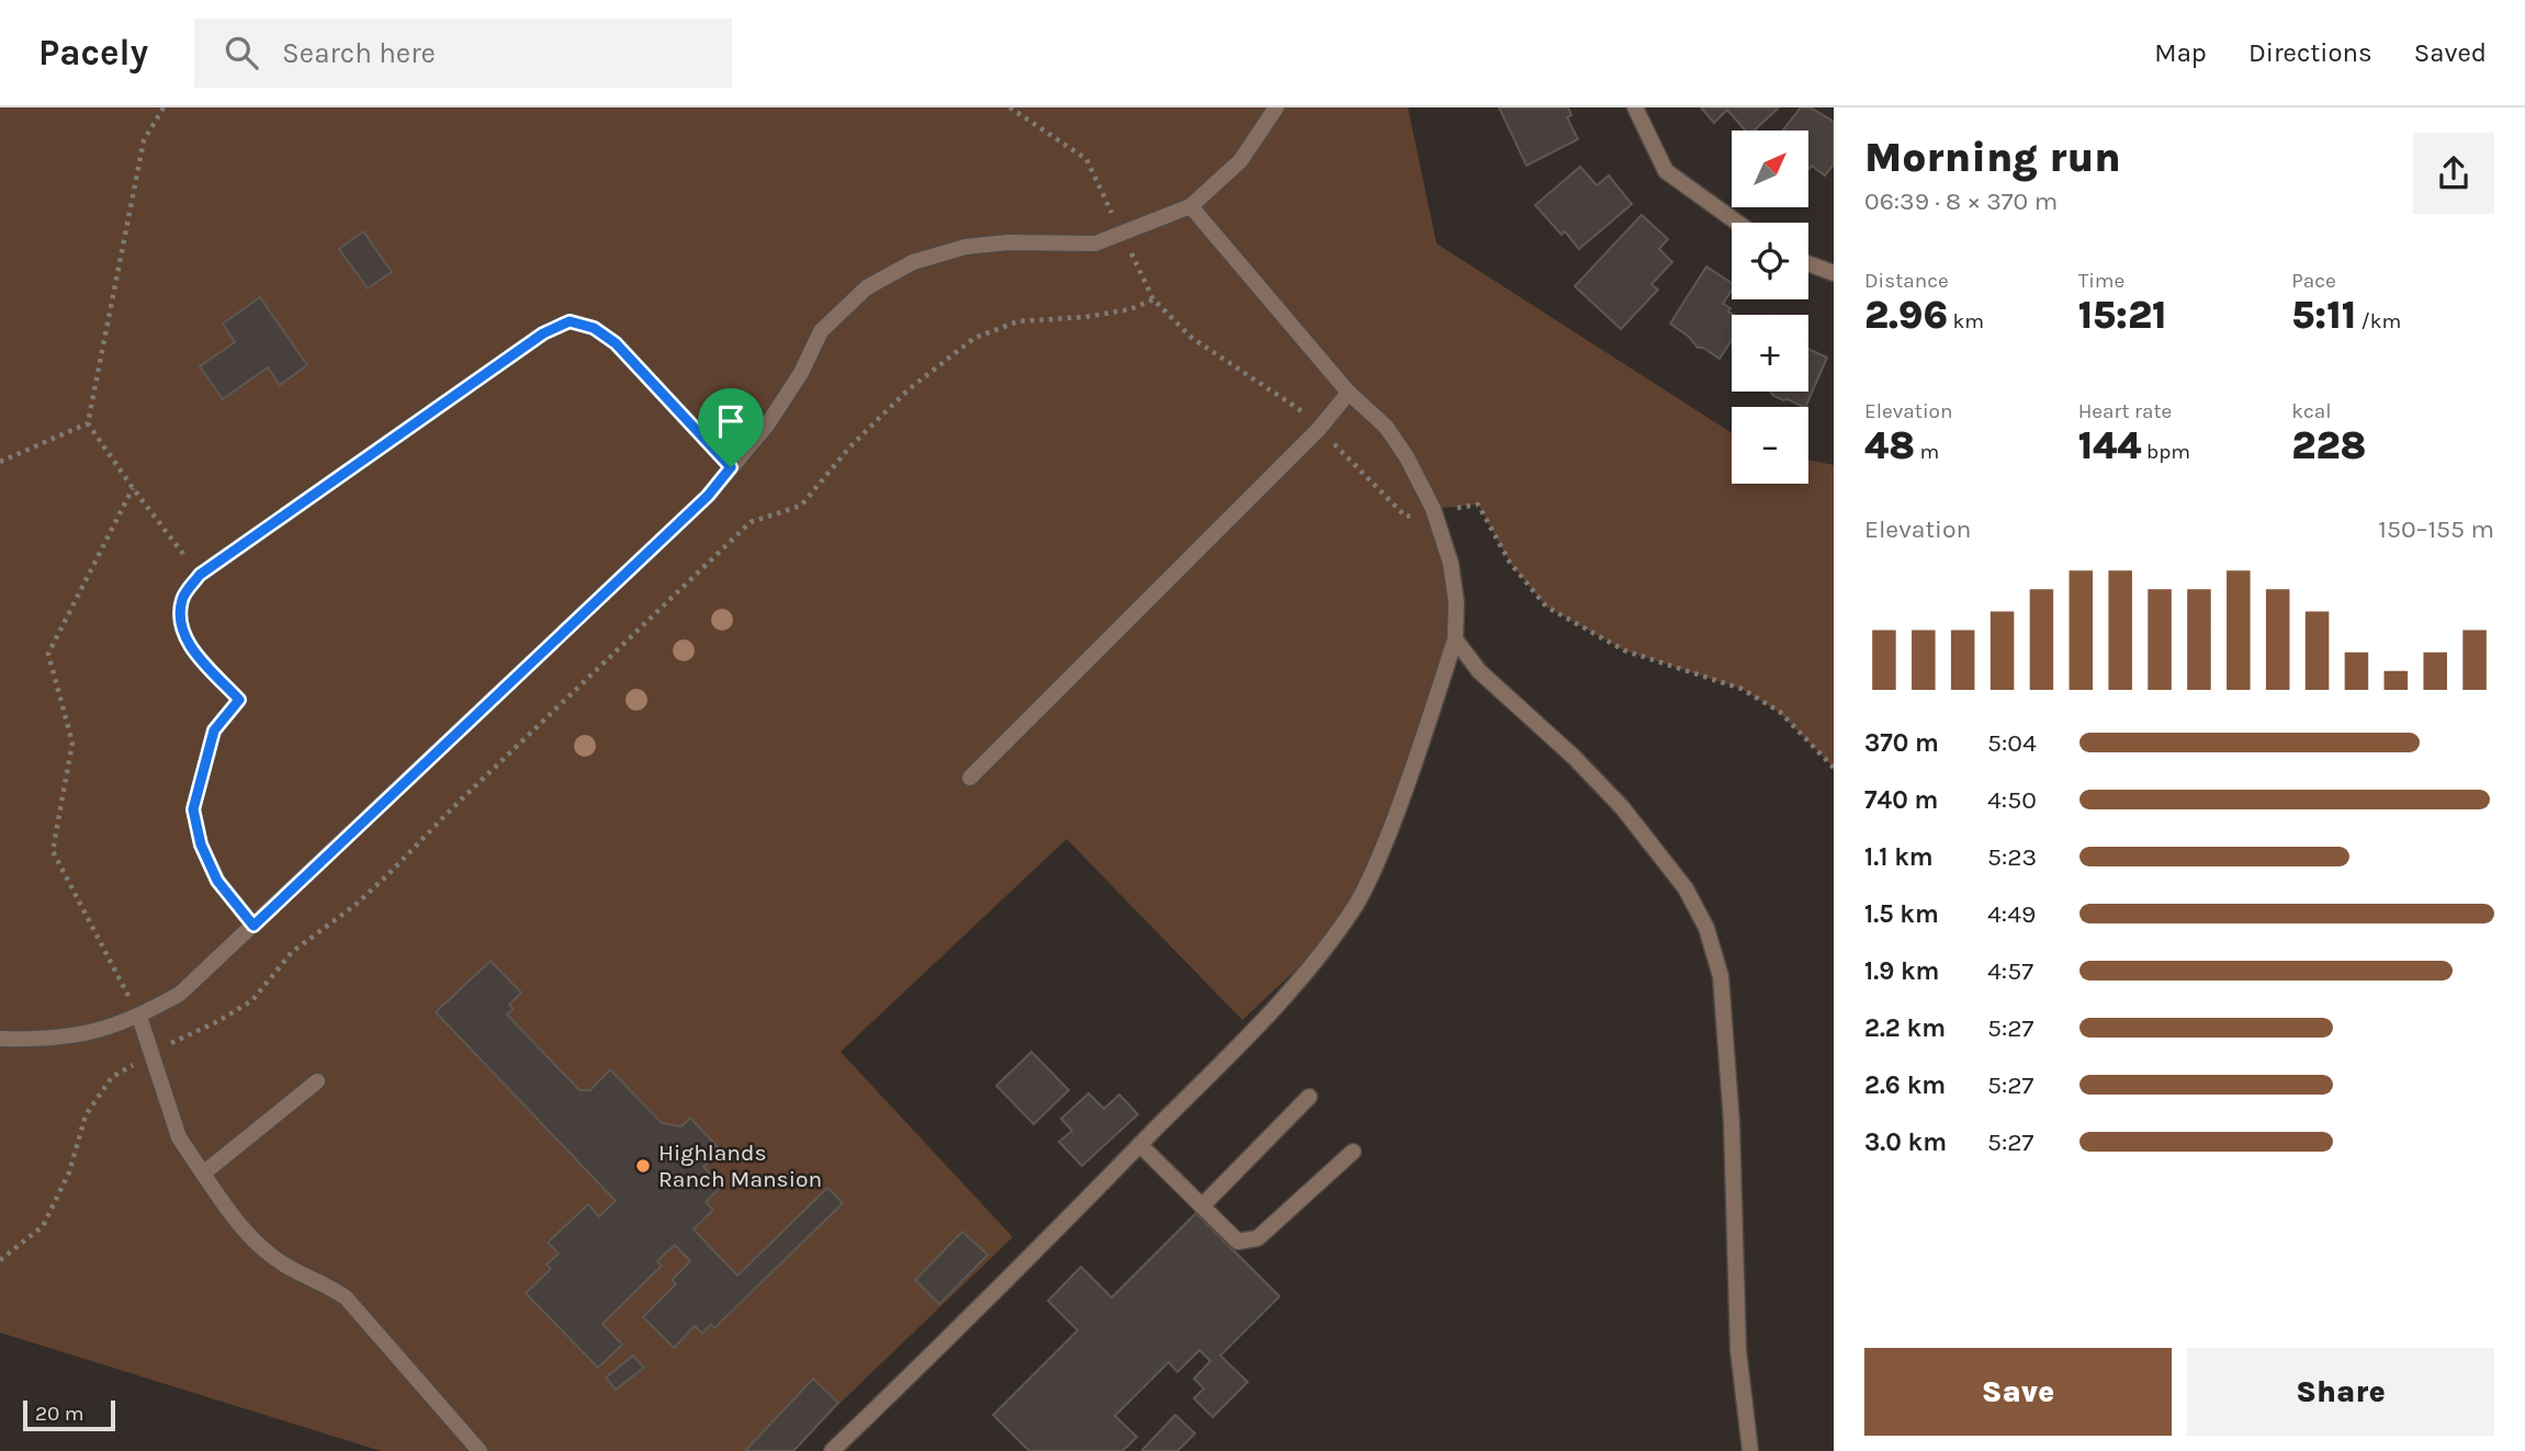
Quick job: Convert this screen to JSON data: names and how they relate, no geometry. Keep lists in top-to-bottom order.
{
  "places": ["Highlands Ranch Mansion"],
  "scale_bar": "20 m",
  "north": "top right",
  "page": {
    "header": "Pacely",
    "search": "Search here",
    "nav": ["Map", "Directions", "Saved"],
    "heading": ["Morning run", "06:39 · 8 × 370 m"],
    "map_buttons": ["+", "−"],
    "stats": [
      ["Distance", "2.96 km"],
      ["Time", "15:21"],
      ["Pace", "5:11 /km"],
      ["Elevation", "48 m"],
      ["Heart rate", "144 bpm"],
      ["kcal", "228"]
    ],
    "chart": ["Elevation", "150–155 m"],
    "list": [
      {
        "name": "370 m",
        "note": "5:04"
      },
      {
        "name": "740 m",
        "note": "4:50"
      },
      {
        "name": "1.1 km",
        "note": "5:23"
      },
      {
        "name": "1.5 km",
        "note": "4:49"
      },
      {
        "name": "1.9 km",
        "note": "4:57"
      },
      {
        "name": "2.2 km",
        "note": "5:27"
      },
      {
        "name": "2.6 km",
        "note": "5:27"
      },
      {
        "name": "3.0 km",
        "note": "5:27"
      }
    ],
    "buttons": ["Save", "Share"],
    "scale": "20 m"
  }
}
